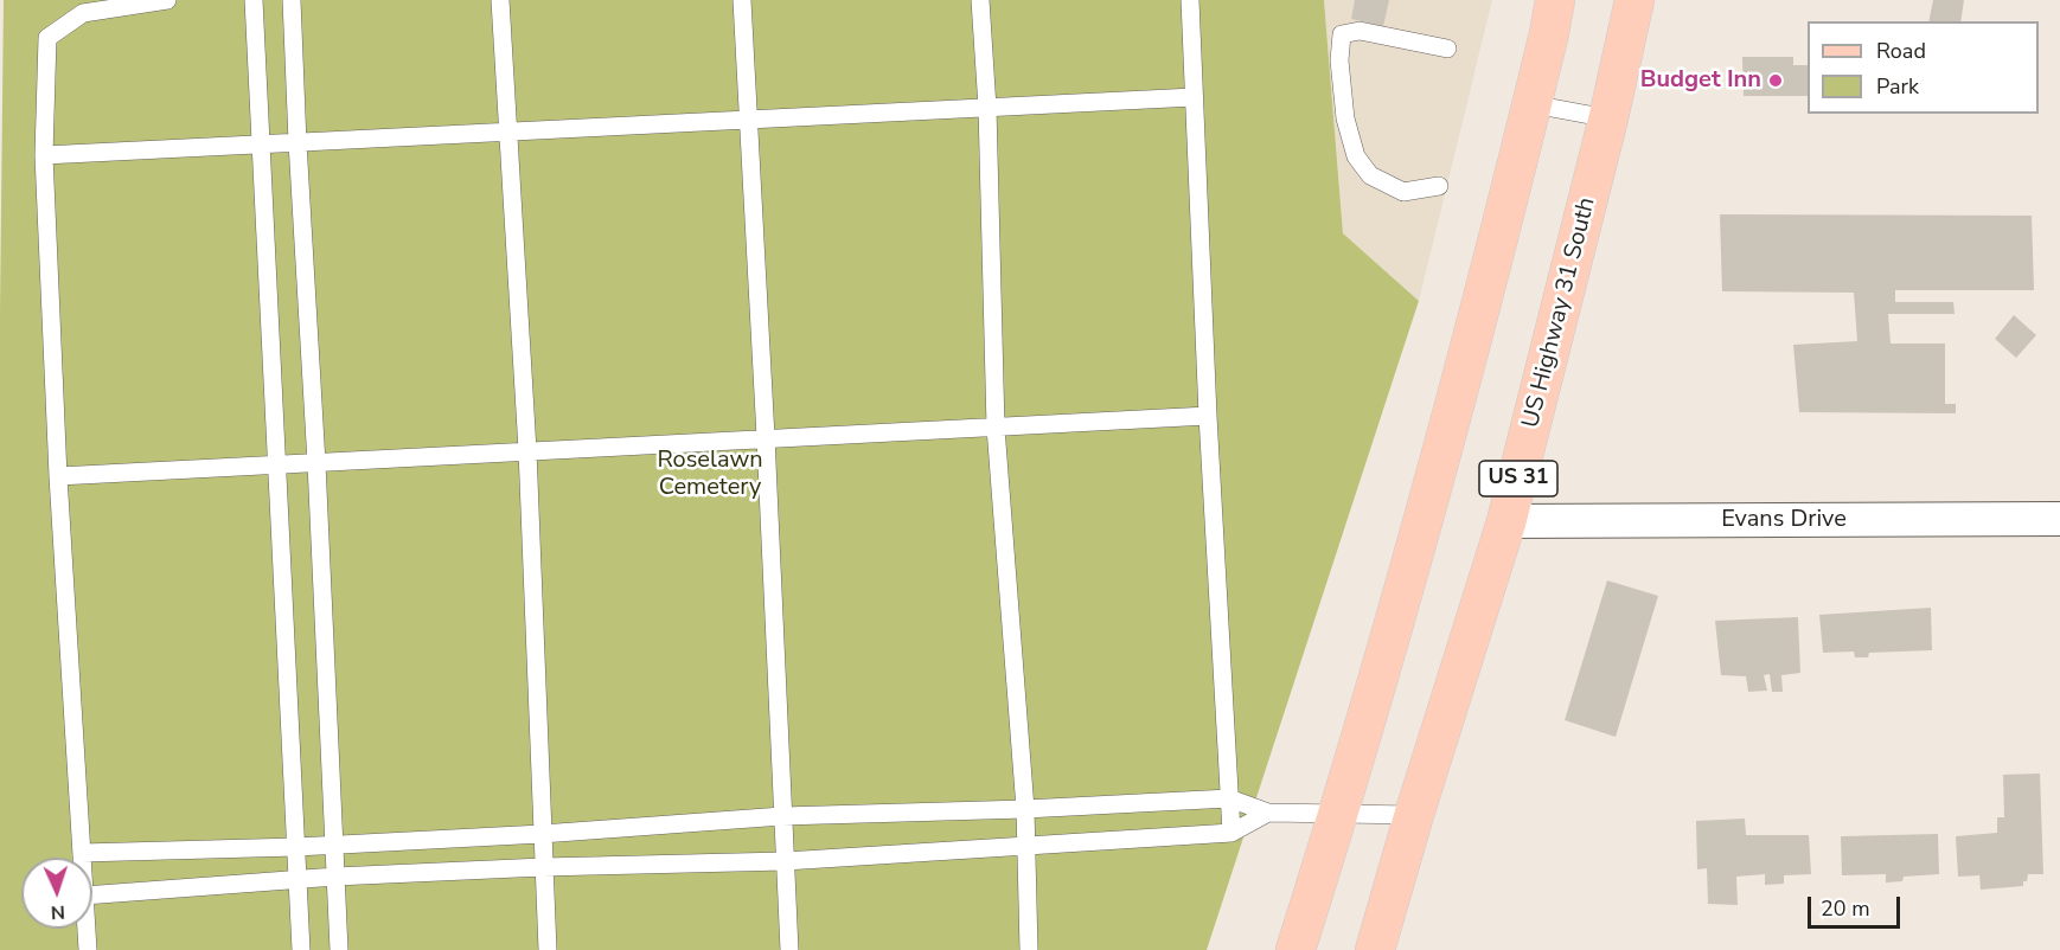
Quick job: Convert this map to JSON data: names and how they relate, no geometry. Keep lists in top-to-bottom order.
{
  "streets": {
    "main road": ["US Highway 31 South", "US 31"],
    "street": ["Evans Drive"]
  },
  "crossings": [
    ["US Highway 31 South", "Evans Drive"]
  ],
  "parks": ["Roselawn Cemetery"],
  "places": ["Budget Inn"],
  "legend": ["Road", "Park"],
  "scale_bar": "20 m",
  "north": "bottom"
}
